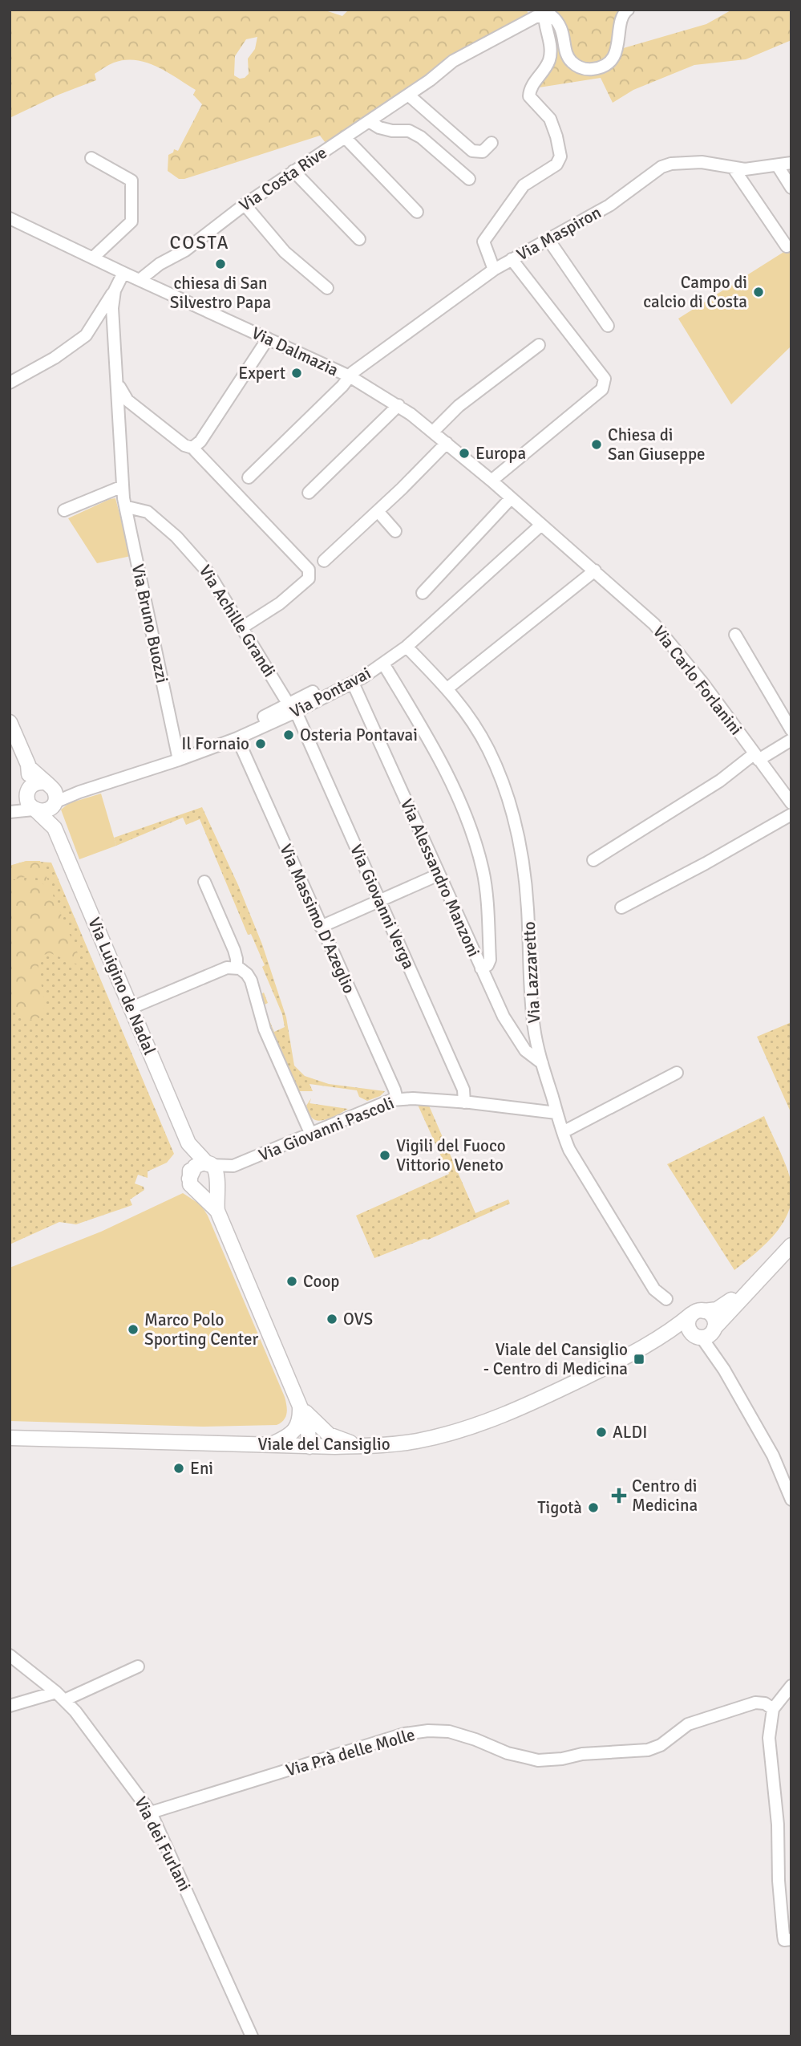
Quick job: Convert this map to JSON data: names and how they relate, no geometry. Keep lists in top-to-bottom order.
{
  "streets": {
    "main road": ["Via Luigino de Nadal", "Viale del Cansiglio"],
    "street": [
      "Via Costa Rive",
      "Via Maspiron",
      "Via Dalmazia",
      "Via Achille Grandi",
      "Via Bruno Buozzi",
      "Via Carlo Forlanini",
      "Via Pontavai",
      "Via Alessandro Manzoni",
      "Via Giovanni Verga",
      "Via Massimo D'Azeglio",
      "Via Lazzaretto",
      "Via Giovanni Pascoli",
      "Via Prà delle Molle",
      "Via dei Furlani"
    ]
  },
  "crossings": [
    ["Via Costa Rive", "Via Dalmazia"],
    ["Via Maspiron", "Via Dalmazia"],
    ["Via Dalmazia", "Via Bruno Buozzi"],
    ["Via Dalmazia", "Via Carlo Forlanini"],
    ["Via Dalmazia", "Via Pontavai"],
    ["Via Achille Grandi", "Via Bruno Buozzi"],
    ["Via Achille Grandi", "Via Pontavai"],
    ["Via Achille Grandi", "Via Giovanni Verga"],
    ["Via Bruno Buozzi", "Via Pontavai"],
    ["Via Carlo Forlanini", "Via Pontavai"],
    ["Via Pontavai", "Via Alessandro Manzoni"],
    ["Via Pontavai", "Via Giovanni Verga"],
    ["Via Pontavai", "Via Massimo D'Azeglio"],
    ["Via Pontavai", "Via Lazzaretto"],
    ["Via Pontavai", "Via Luigino de Nadal"],
    ["Via Alessandro Manzoni", "Via Lazzaretto"],
    ["Via Giovanni Verga", "Via Giovanni Pascoli"],
    ["Via Massimo D'Azeglio", "Via Giovanni Pascoli"],
    ["Via Lazzaretto", "Via Giovanni Pascoli"],
    ["Via Luigino de Nadal", "Via Giovanni Pascoli"],
    ["Via Luigino de Nadal", "Viale del Cansiglio"],
    ["Via Prà delle Molle", "Via dei Furlani"]
  ],
  "districts": ["COSTA"],
  "places": {
    "other": [
      "chiesa di San Silvestro Papa",
      "Campo di calcio di Costa",
      "Expert",
      "Chiesa di San Giuseppe",
      "Europa",
      "Osteria Pontavai",
      "Il Fornaio",
      "Vigili del Fuoco Vittorio Veneto",
      "Coop",
      "OVS",
      "Marco Polo Sporting Center",
      "ALDI",
      "Eni",
      "Tigotà"
    ],
    "transit": ["Viale del Cansiglio - Centro di Medicina"],
    "health": ["Centro di Medicina"]
  }
}
